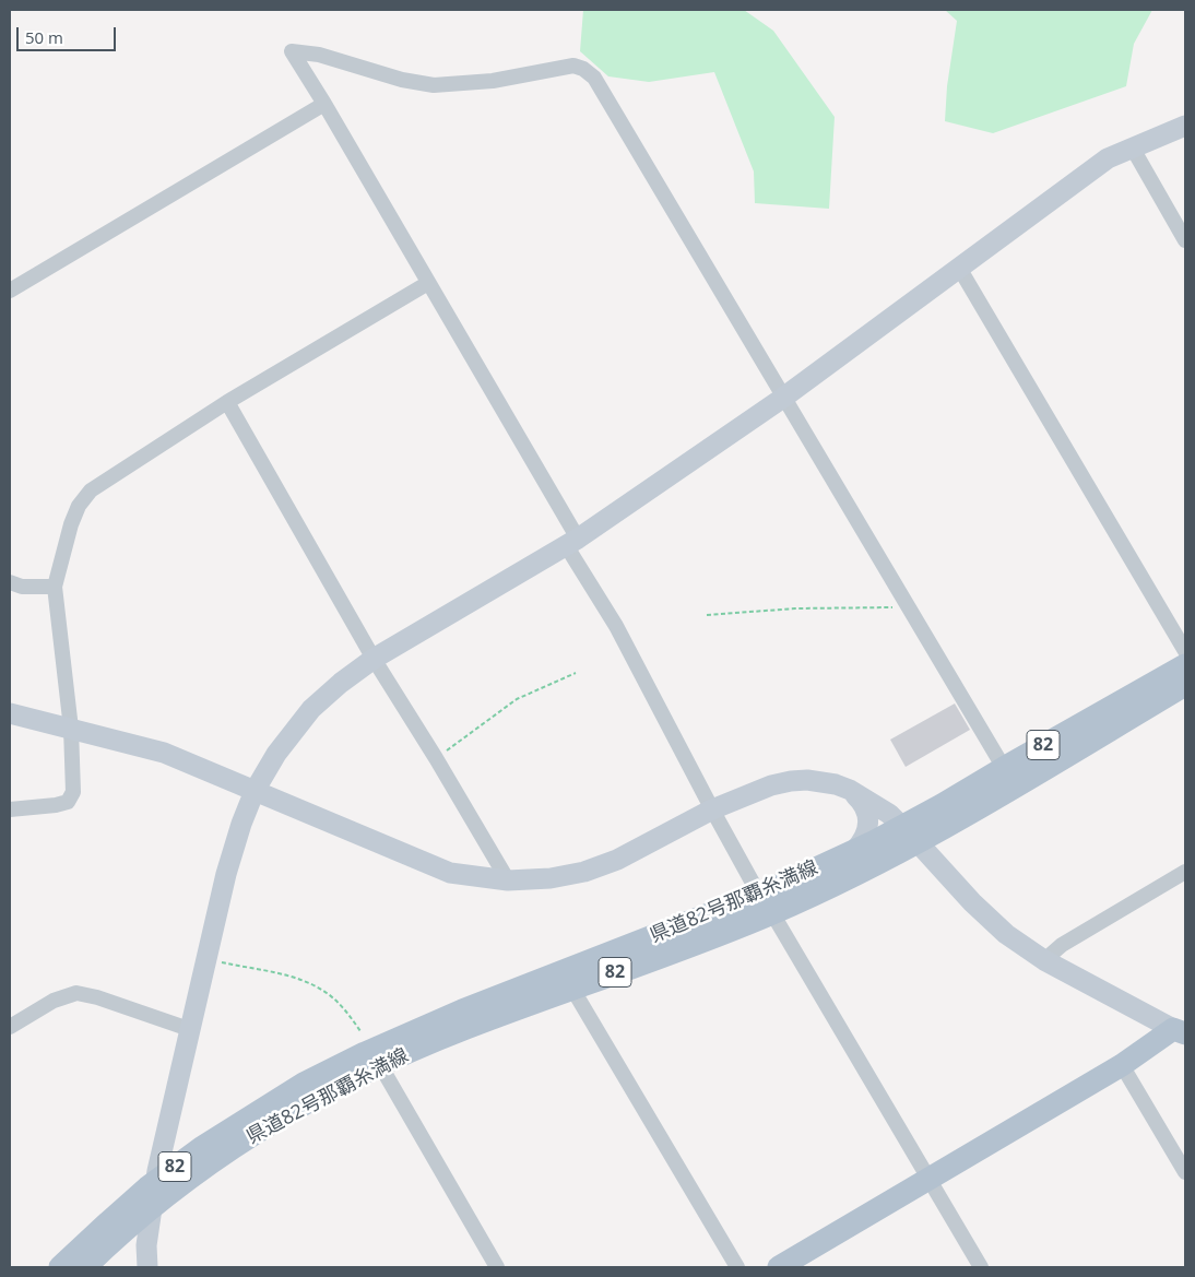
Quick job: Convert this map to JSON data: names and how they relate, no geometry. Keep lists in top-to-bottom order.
{
  "streets": {
    "main road": ["82", "県道82号那覇糸満線"]
  },
  "scale_bar": "50 m"
}
